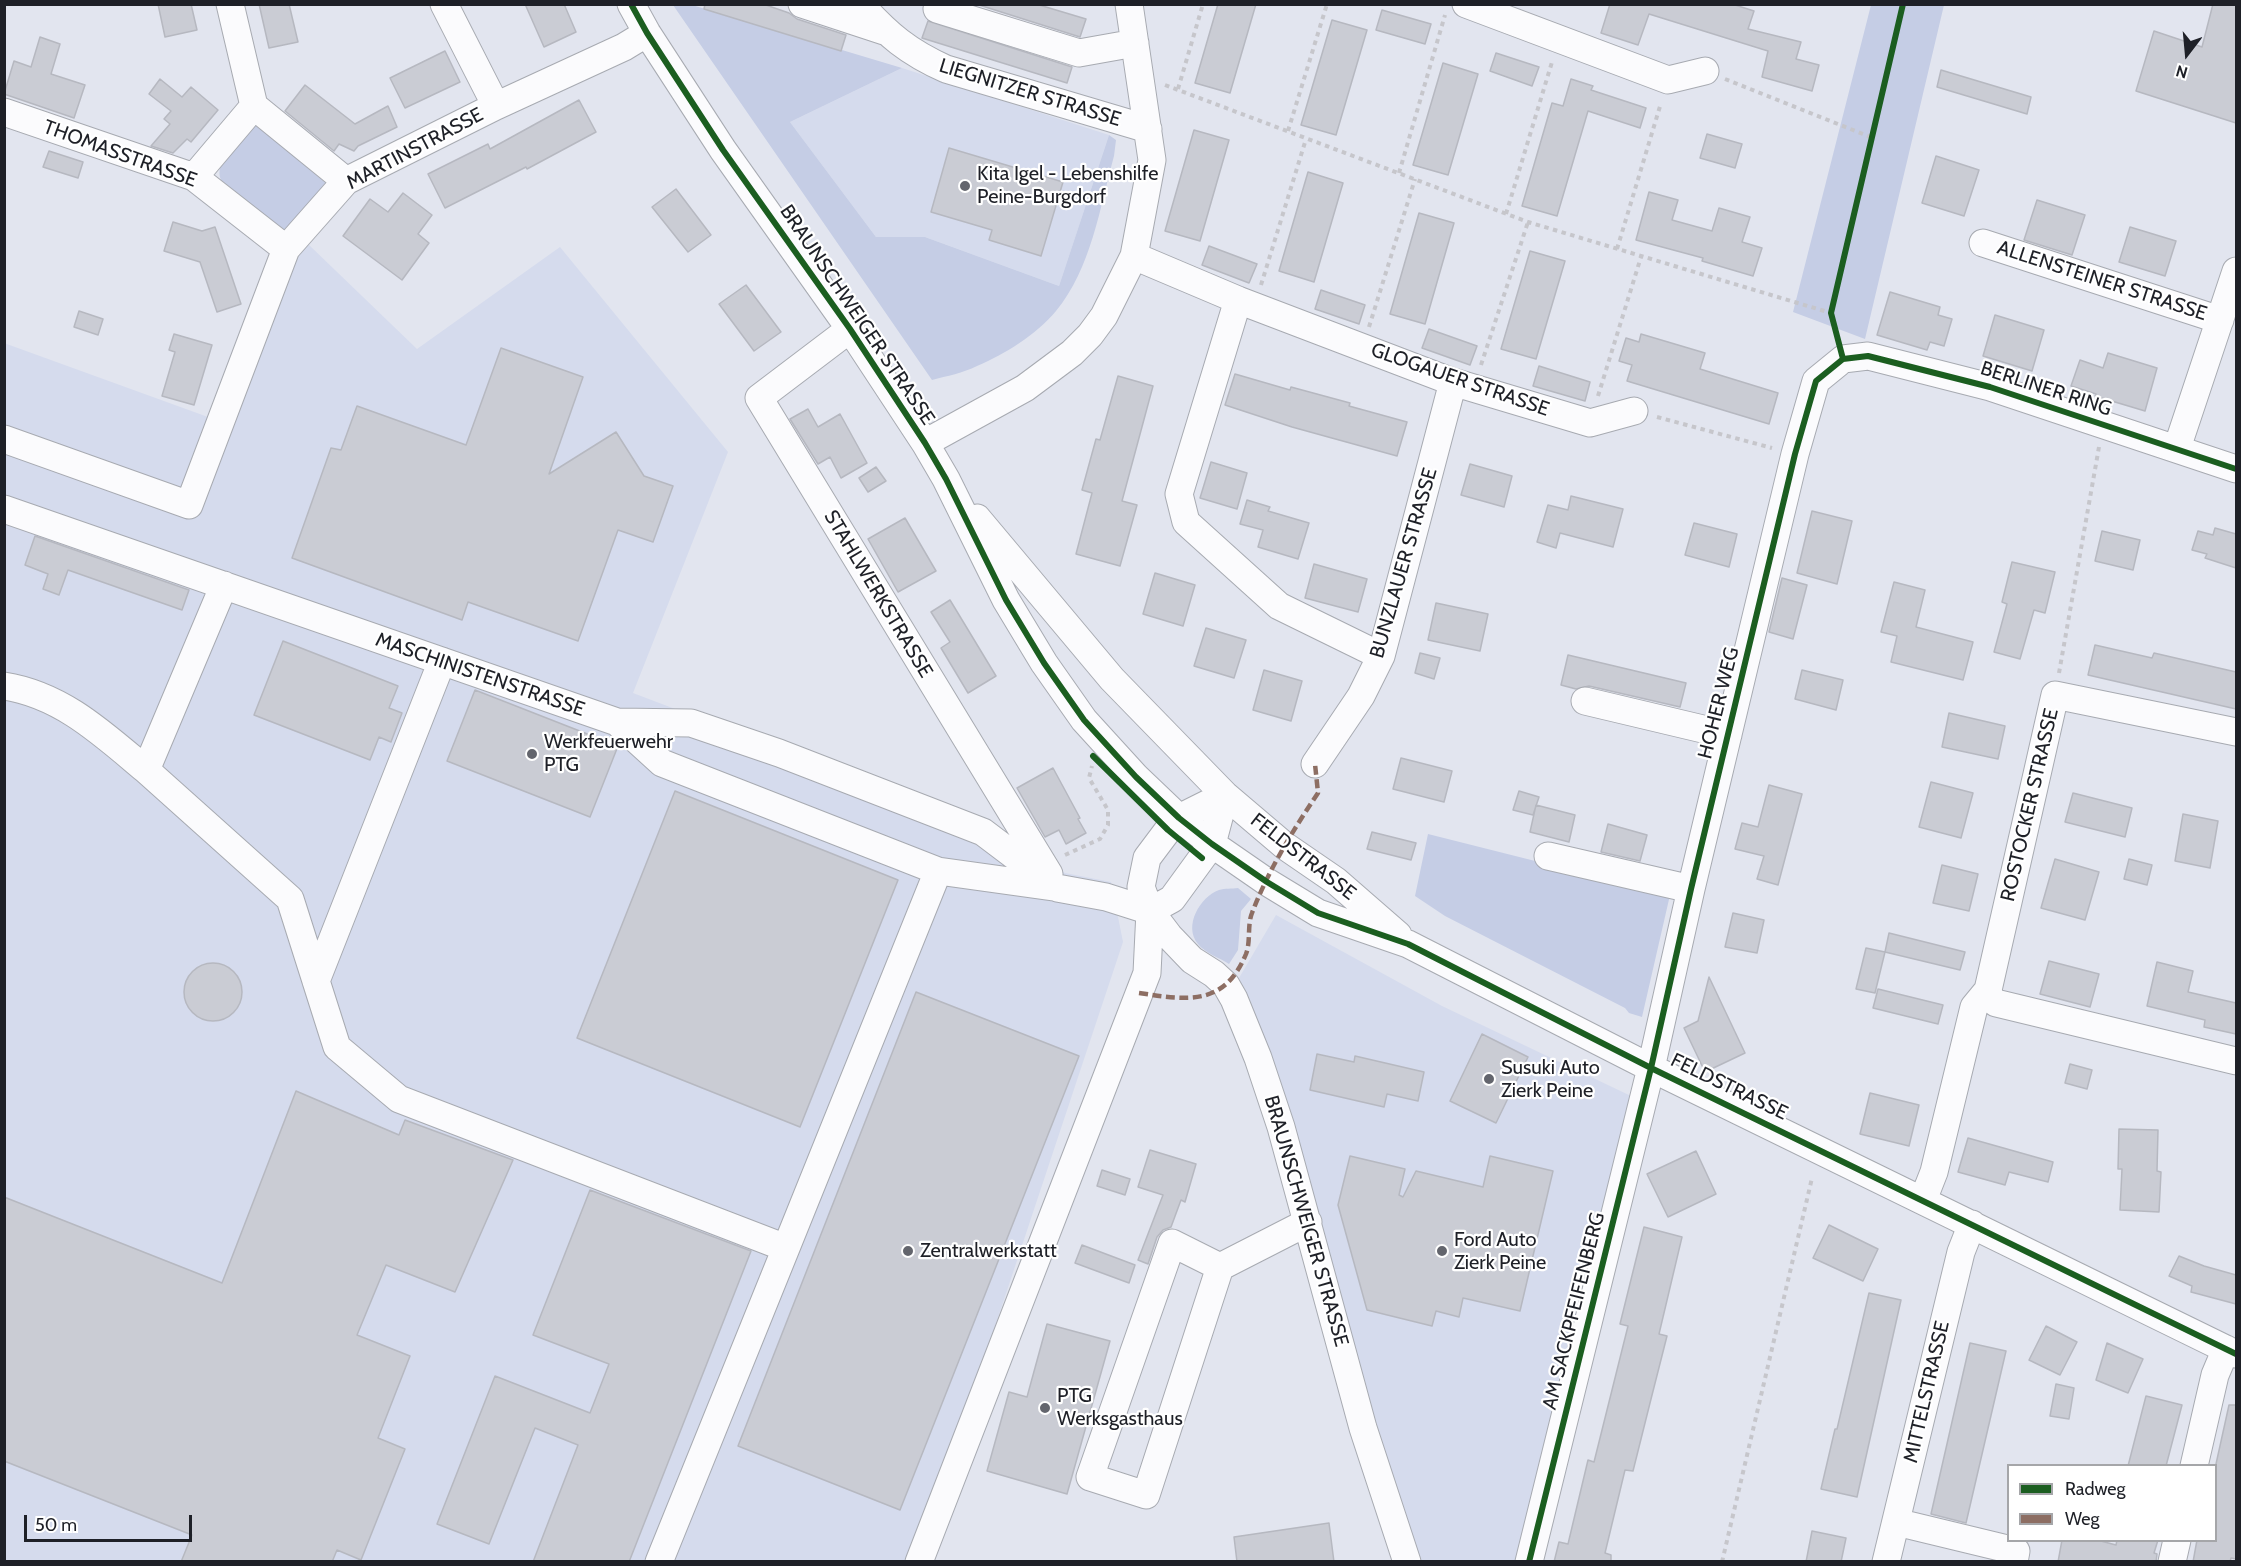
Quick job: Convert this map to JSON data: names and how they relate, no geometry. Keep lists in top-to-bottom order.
{
  "streets": {
    "street": [
      "LIEGNITZER STRASSE",
      "MARTINSTRASSE",
      "THOMASSTRASSE",
      "ALLENSTEINER STRASSE",
      "BRAUNSCHWEIGER STRASSE",
      "GLOGAUER STRASSE",
      "BERLINER RING",
      "BUNZLAUER STRASSE",
      "STAHLWERKSTRASSE",
      "MASCHINISTENSTRASSE",
      "HOHER WEG",
      "ROSTOCKER STRASSE",
      "FELDSTRASSE",
      "AM SACKPFEIFENBERG",
      "MITTELSTRASSE"
    ]
  },
  "crossings": [
    ["MARTINSTRASSE", "THOMASSTRASSE"],
    ["MARTINSTRASSE", "BRAUNSCHWEIGER STRASSE"],
    ["ALLENSTEINER STRASSE", "BERLINER RING"],
    ["BRAUNSCHWEIGER STRASSE", "STAHLWERKSTRASSE"],
    ["BRAUNSCHWEIGER STRASSE", "MASCHINISTENSTRASSE"],
    ["BRAUNSCHWEIGER STRASSE", "FELDSTRASSE"],
    ["GLOGAUER STRASSE", "BUNZLAUER STRASSE"],
    ["BERLINER RING", "HOHER WEG"],
    ["STAHLWERKSTRASSE", "MASCHINISTENSTRASSE"],
    ["HOHER WEG", "FELDSTRASSE"],
    ["HOHER WEG", "AM SACKPFEIFENBERG"],
    ["ROSTOCKER STRASSE", "FELDSTRASSE"],
    ["FELDSTRASSE", "AM SACKPFEIFENBERG"],
    ["FELDSTRASSE", "MITTELSTRASSE"]
  ],
  "places": [
    "Kita Igel - Lebenshilfe Peine-Burgdorf",
    "Werkfeuerwehr PTG",
    "Susuki Auto Zierk Peine",
    "Zentralwerkstatt",
    "Ford Auto Zierk Peine",
    "PTG Werksgasthaus"
  ],
  "legend": ["Radweg", "Weg"],
  "scale_bar": "50 m",
  "north": "bottom"
}
